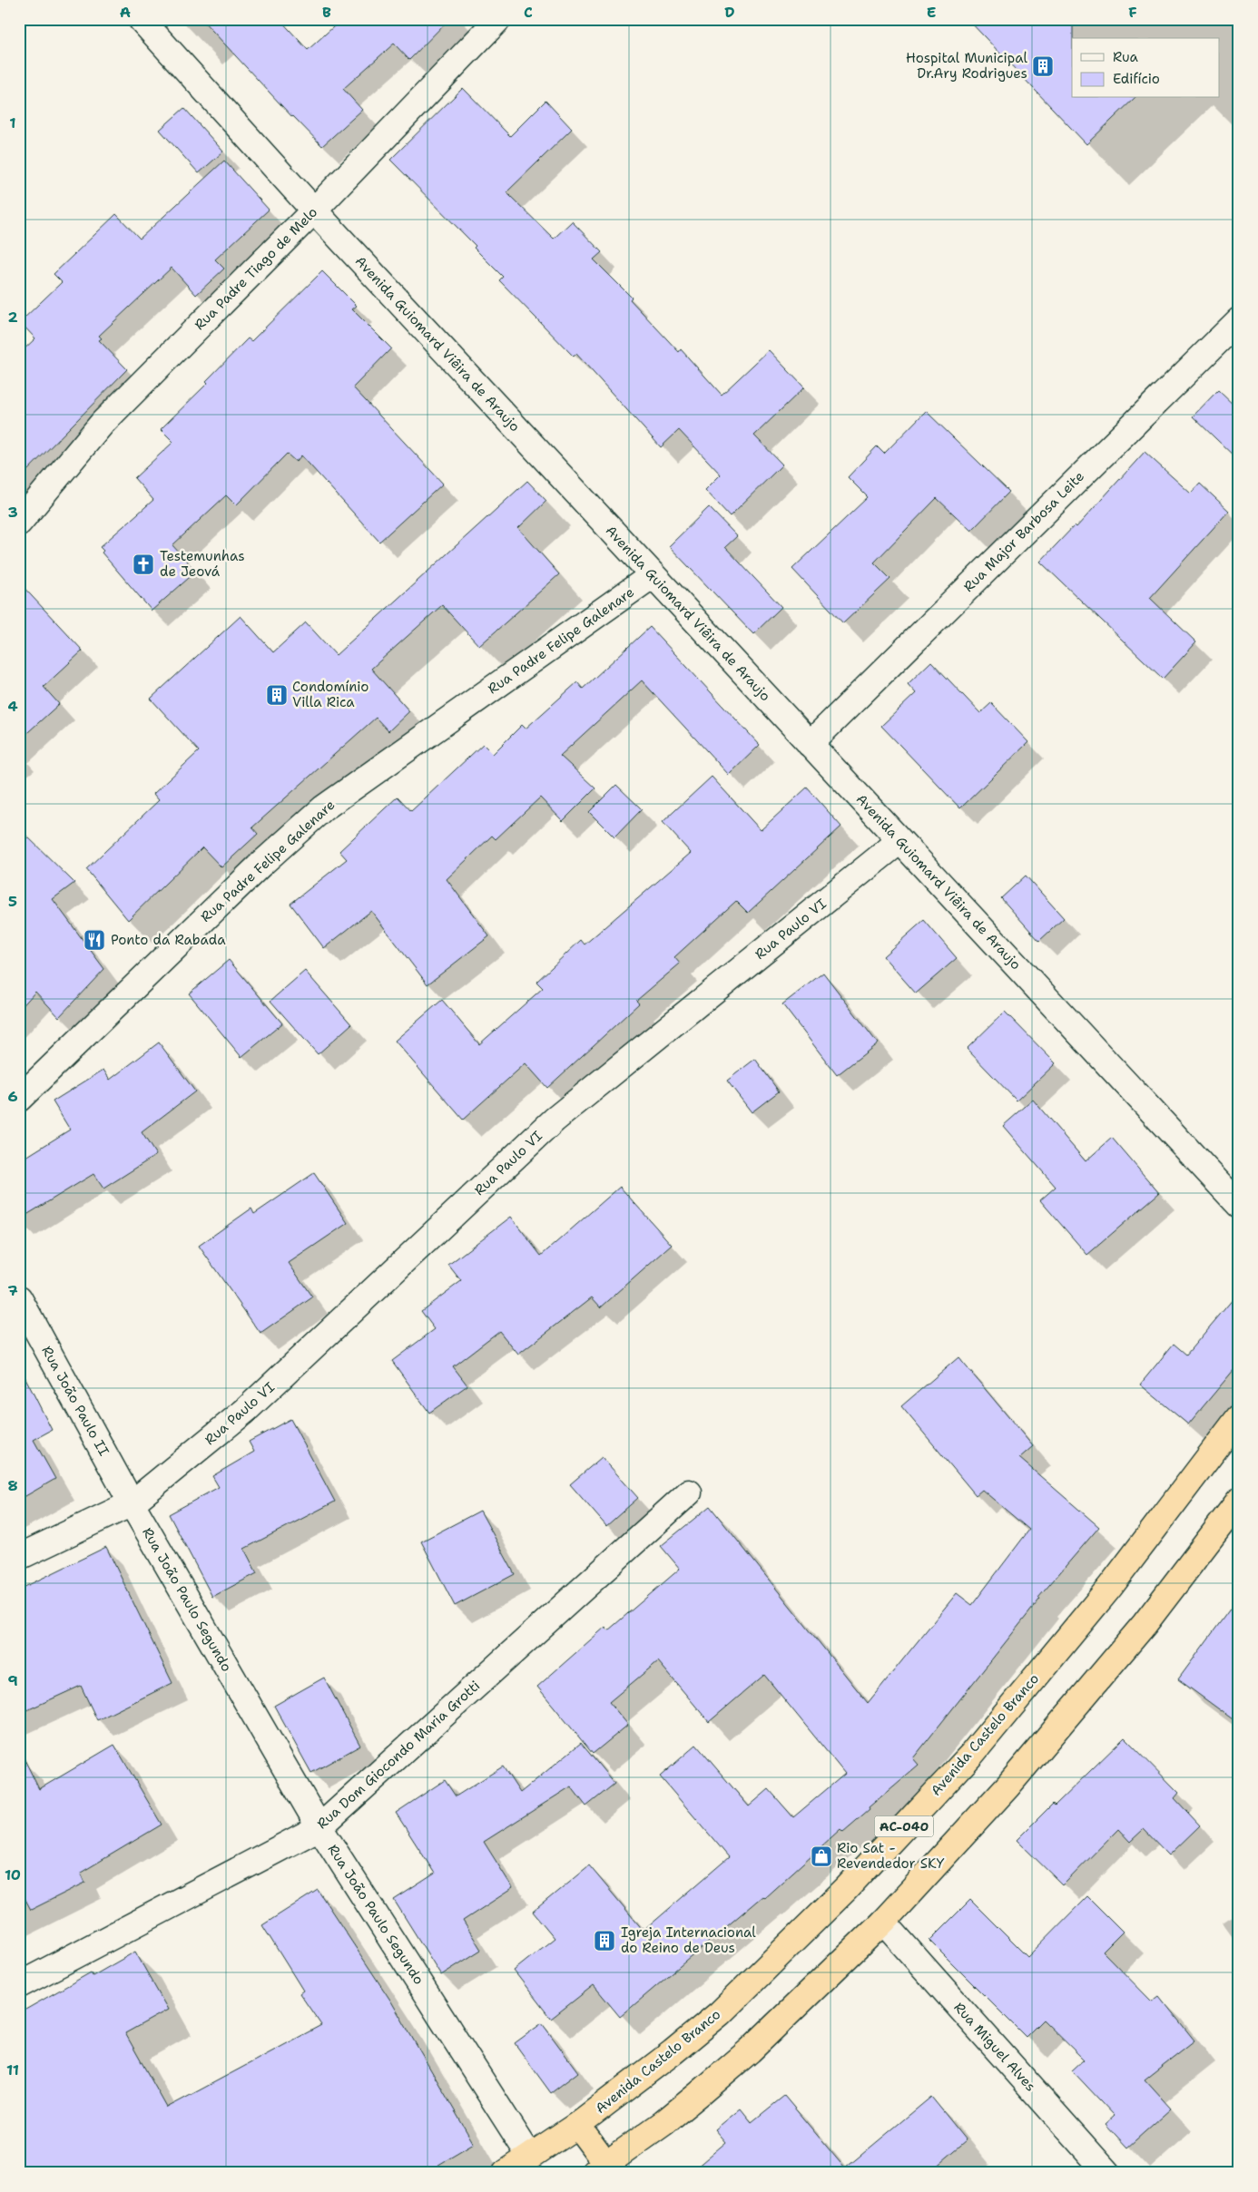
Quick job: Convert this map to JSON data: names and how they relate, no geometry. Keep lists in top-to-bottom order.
{
  "streets": {
    "highway": ["Avenida Castelo Branco", "AC-040"],
    "street": [
      "Rua Padre Tiago de Melo",
      "Avenida Guiomard Viêira de Araujo",
      "Rua Major Barbosa Leite",
      "Rua Padre Felipe Galenare",
      "Rua Paulo VI",
      "Rua João Paulo II",
      "Rua João Paulo Segundo",
      "Rua Dom Giocondo Maria Grotti",
      "Rua Miguel Alves"
    ]
  },
  "crossings": [
    ["Rua Padre Tiago de Melo", "Avenida Guiomard Viêira de Araujo"],
    ["Avenida Guiomard Viêira de Araujo", "Rua Major Barbosa Leite"],
    ["Avenida Guiomard Viêira de Araujo", "Rua Padre Felipe Galenare"],
    ["Avenida Guiomard Viêira de Araujo", "Rua Paulo VI"],
    ["Rua Paulo VI", "Rua João Paulo II"],
    ["Rua Paulo VI", "Rua João Paulo Segundo"],
    ["Rua João Paulo II", "Rua João Paulo Segundo"],
    ["Rua João Paulo Segundo", "Avenida Castelo Branco"],
    ["Rua João Paulo Segundo", "Rua Dom Giocondo Maria Grotti"]
  ],
  "places": {
    "building": ["Hospital Municipal Dr.Ary Rodrigues", "Condomínio Villa Rica", "Igreja Internacional do Reino de Deus"],
    "church": ["Testemunhas de Jeová"],
    "restaurant": ["Ponto da Rabada"],
    "shop": ["Rio Sat - Revendedor SKY"]
  },
  "legend": ["Rua", "Edifício"],
  "grid": {
    "columns": [
      "A",
      "B",
      "C",
      "D",
      "E",
      "F"
    ],
    "rows": [
      "1",
      "2",
      "3",
      "4",
      "5",
      "6",
      "7",
      "8",
      "9",
      "10",
      "11"
    ]
  }
}
